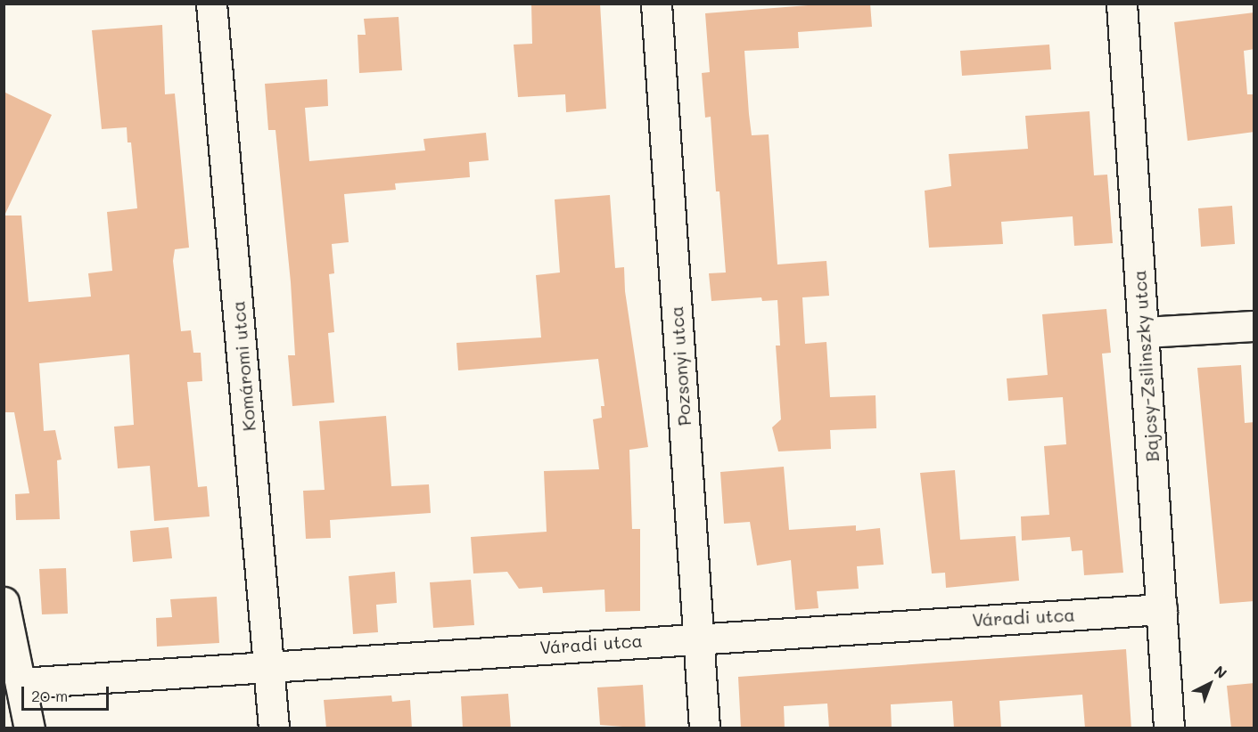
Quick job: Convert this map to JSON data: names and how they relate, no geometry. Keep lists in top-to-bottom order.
{
  "streets": {
    "street": [
      "Komáromi utca",
      "Pozsonyi utca",
      "Bajcsy-Zsilinszky utca",
      "Váradi utca"
    ]
  },
  "crossings": [
    ["Komáromi utca", "Váradi utca"],
    ["Pozsonyi utca", "Váradi utca"],
    ["Bajcsy-Zsilinszky utca", "Váradi utca"]
  ],
  "scale_bar": "20 m",
  "north": "top right"
}
